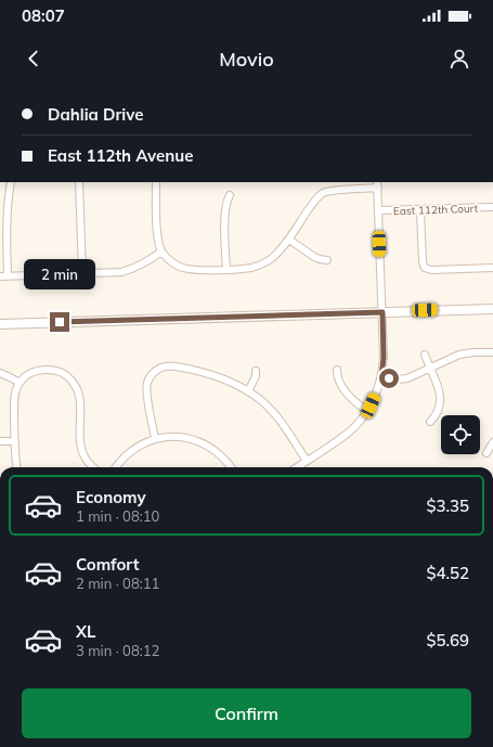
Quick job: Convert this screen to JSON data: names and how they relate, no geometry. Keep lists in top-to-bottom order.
{
  "streets": {
    "street": ["East 112th Court"]
  },
  "page": {
    "status": "08:07",
    "header": "Movio",
    "banner": ["Dahlia Drive", "East 112th Avenue"],
    "bubble": "2 min",
    "list": [
      {
        "name": "Economy",
        "note": "1 min · 08:10",
        "value": "$3.35"
      },
      {
        "name": "Comfort",
        "note": "2 min · 08:11",
        "value": "$4.52"
      },
      {
        "name": "XL",
        "note": "3 min · 08:12",
        "value": "$5.69"
      }
    ],
    "buttons": "Confirm"
  }
}
